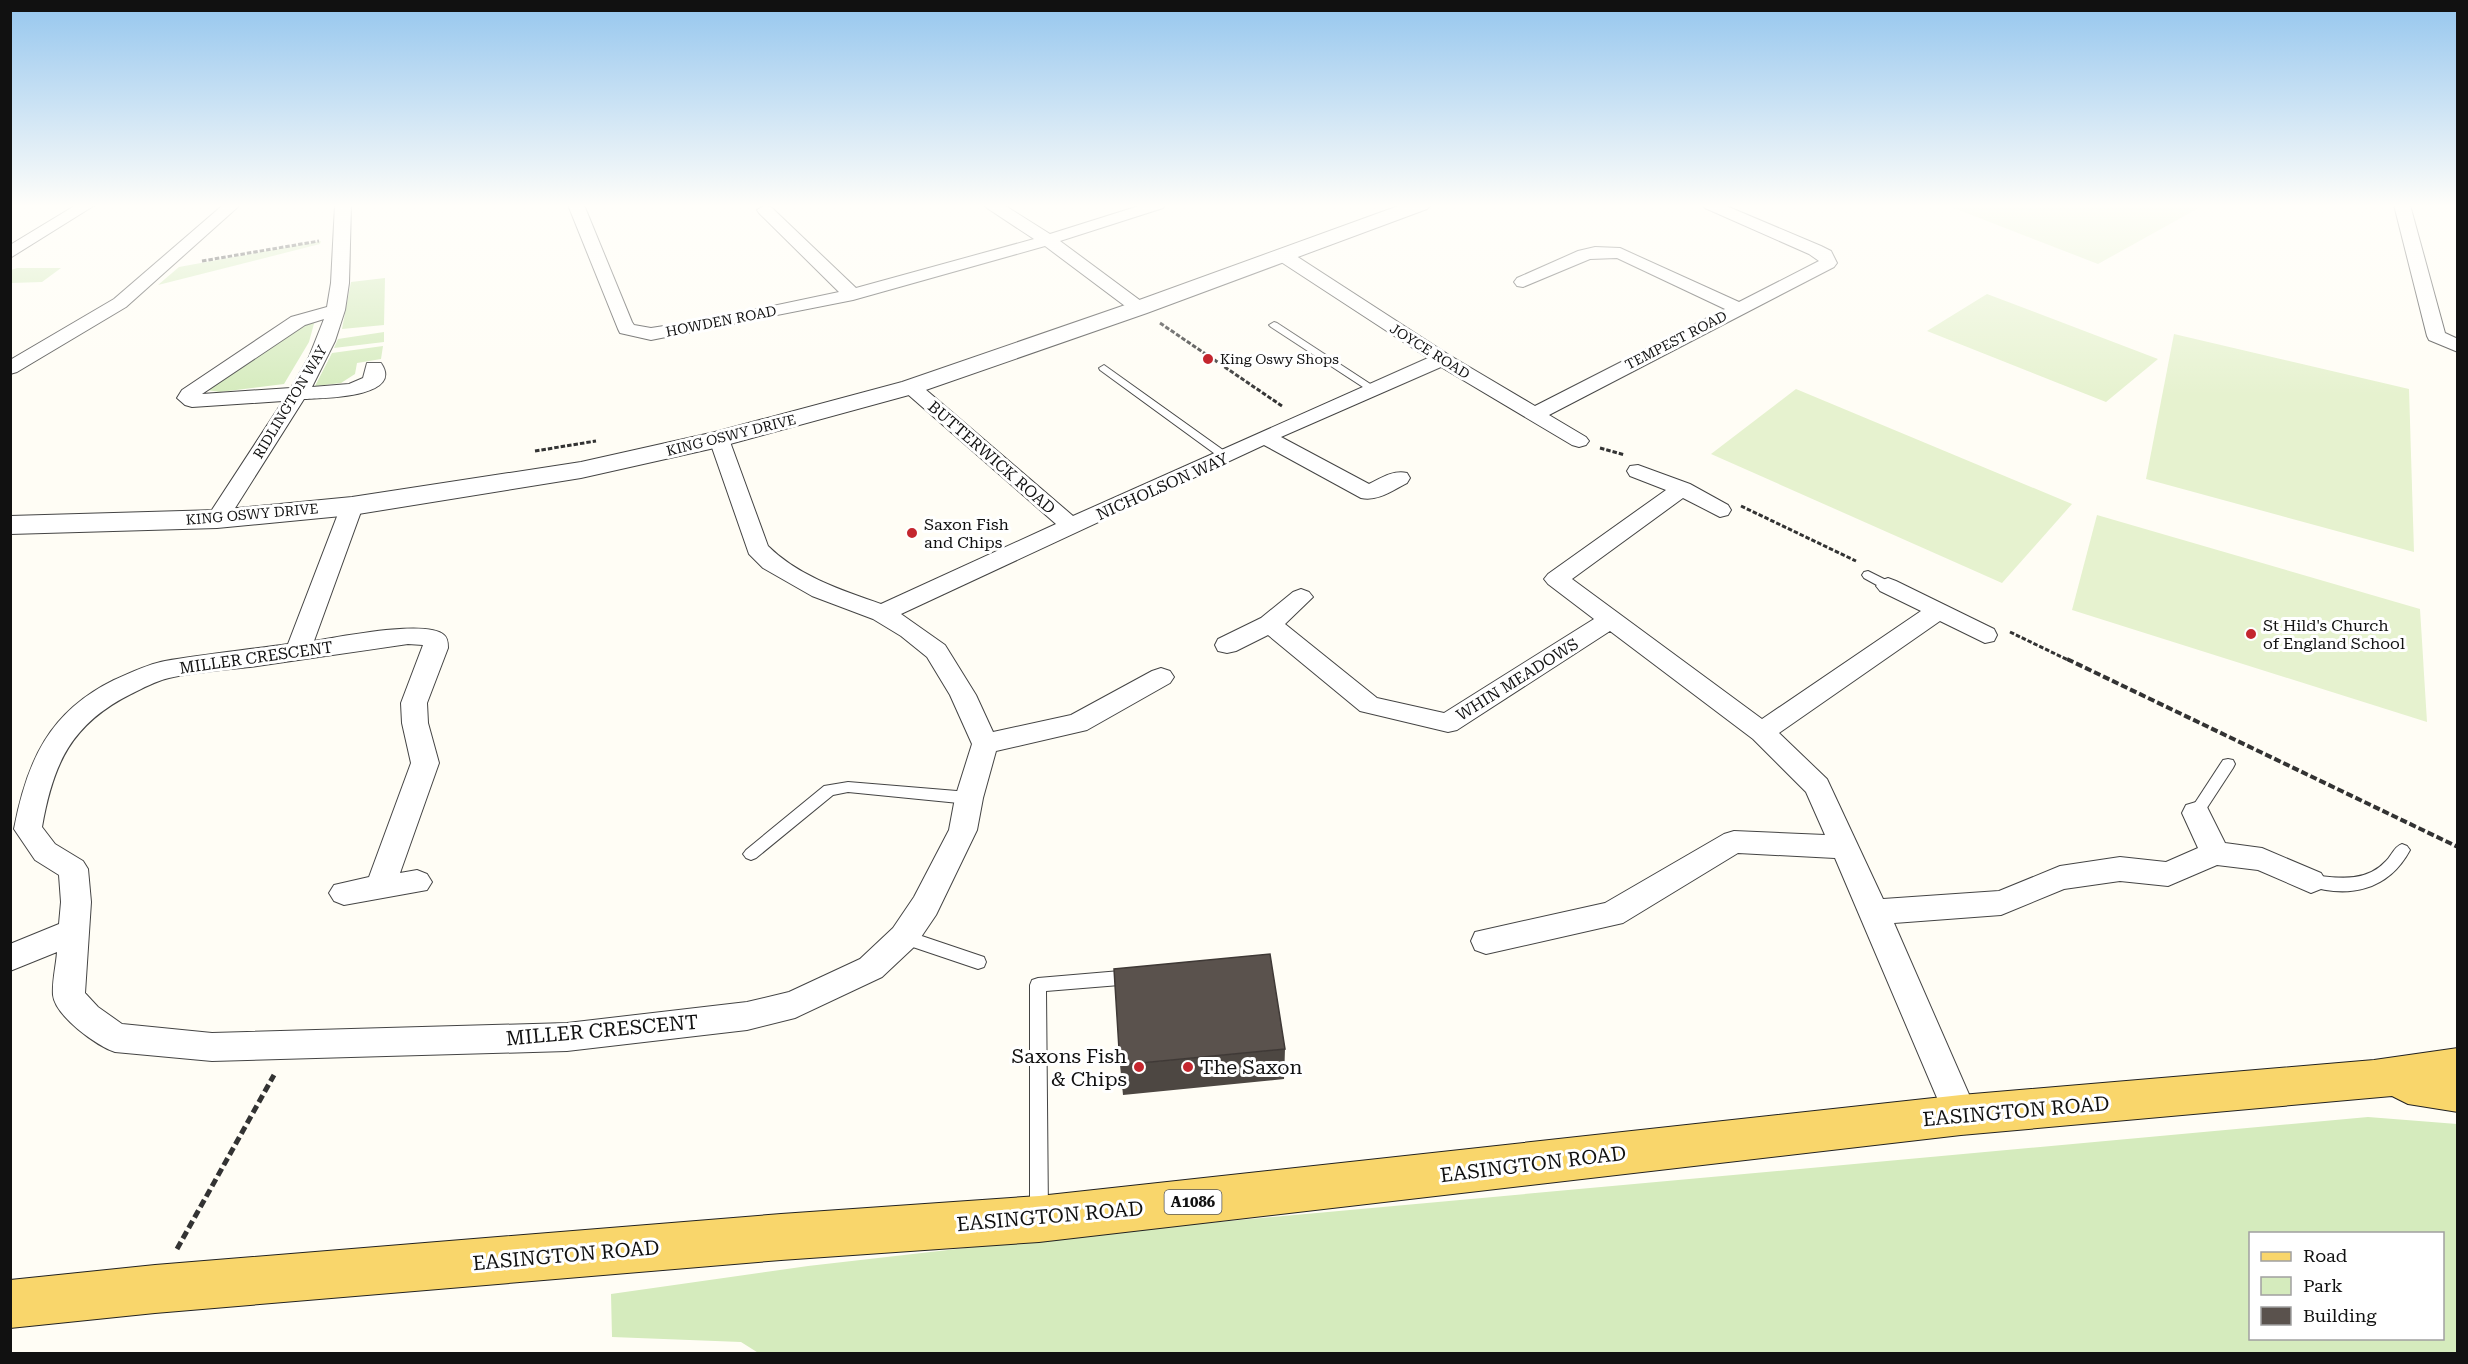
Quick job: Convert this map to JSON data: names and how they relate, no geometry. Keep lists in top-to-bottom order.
{
  "streets": {
    "main road": ["EASINGTON ROAD", "A1086"],
    "street": [
      "HOWDEN ROAD",
      "TEMPEST ROAD",
      "JOYCE ROAD",
      "RIDLINGTON WAY",
      "KING OSWY DRIVE",
      "BUTTERWICK ROAD",
      "NICHOLSON WAY",
      "MILLER CRESCENT",
      "WHIN MEADOWS"
    ]
  },
  "crossings": [
    ["TEMPEST ROAD", "JOYCE ROAD"],
    ["JOYCE ROAD", "NICHOLSON WAY"],
    ["RIDLINGTON WAY", "KING OSWY DRIVE"],
    ["KING OSWY DRIVE", "BUTTERWICK ROAD"],
    ["BUTTERWICK ROAD", "NICHOLSON WAY"]
  ],
  "places": [
    "King Oswy Shops",
    "Saxon Fish and Chips",
    "St Hild's Church of England School",
    "Saxons Fish & Chips",
    "The Saxon"
  ],
  "legend": ["Road", "Park", "Building"]
}
